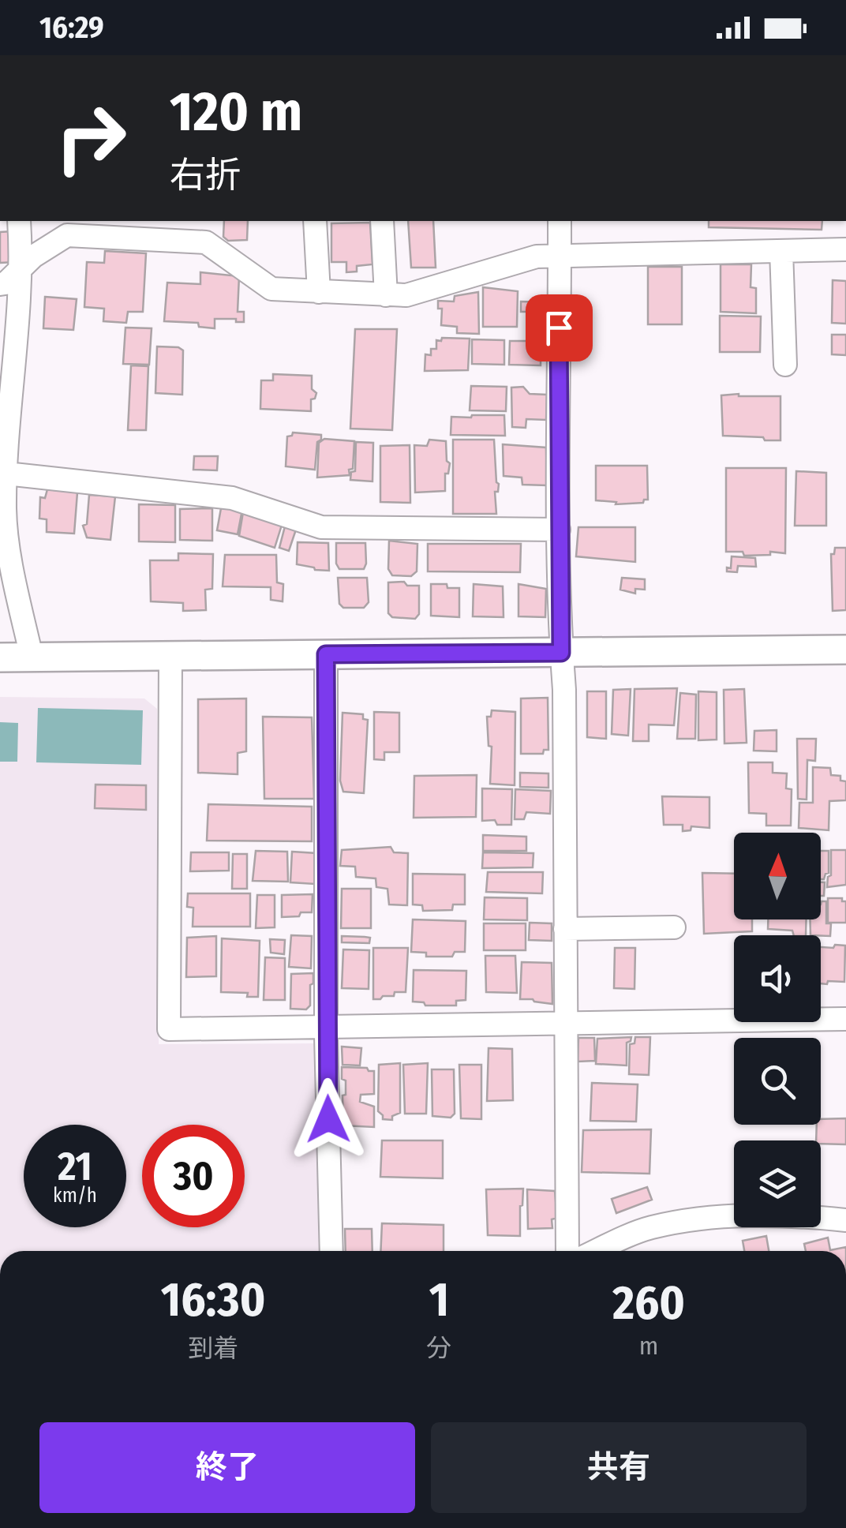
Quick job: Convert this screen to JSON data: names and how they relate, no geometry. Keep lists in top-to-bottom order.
{
  "north": "top",
  "page": {
    "status": "16:29",
    "turn": ["120 m", "右折"],
    "speed": "21 km/h",
    "limit": "30",
    "eta": [
      "16:30",
      "到着",
      "1",
      "分",
      "260",
      "m"
    ],
    "buttons": ["終了", "共有"]
  }
}
